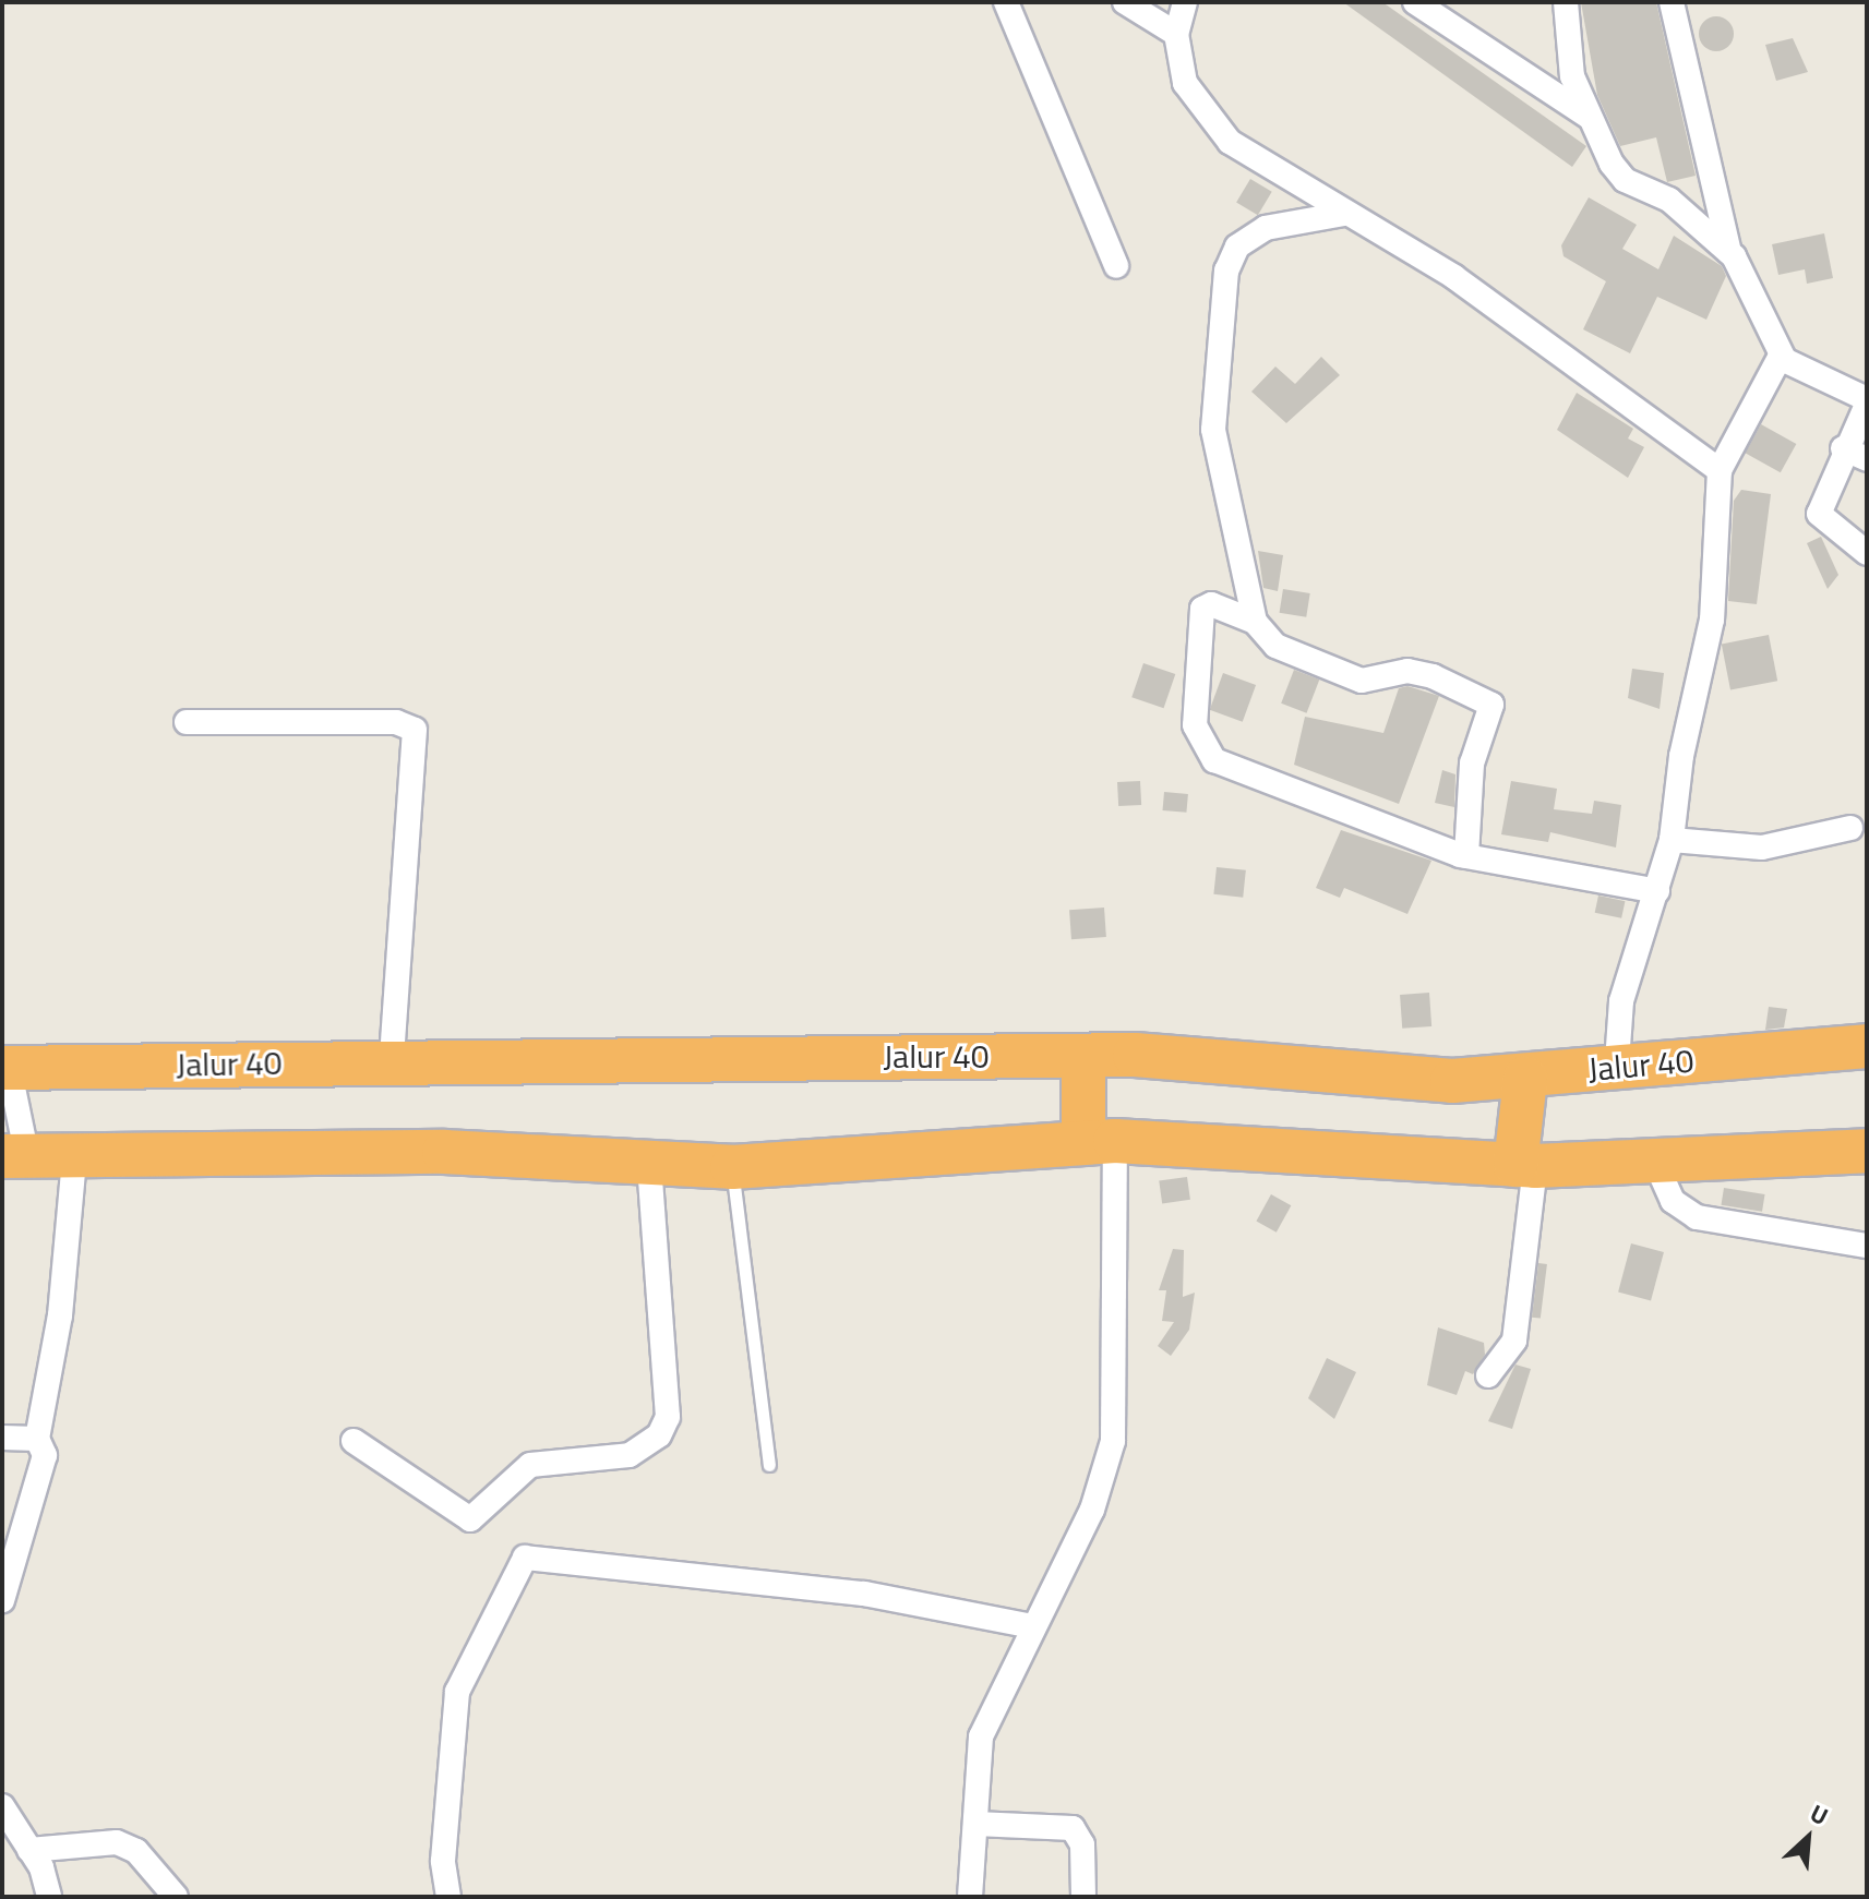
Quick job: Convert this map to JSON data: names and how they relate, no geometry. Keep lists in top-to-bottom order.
{
  "streets": {
    "highway": ["Jalur 40"]
  },
  "north": "top right"
}
